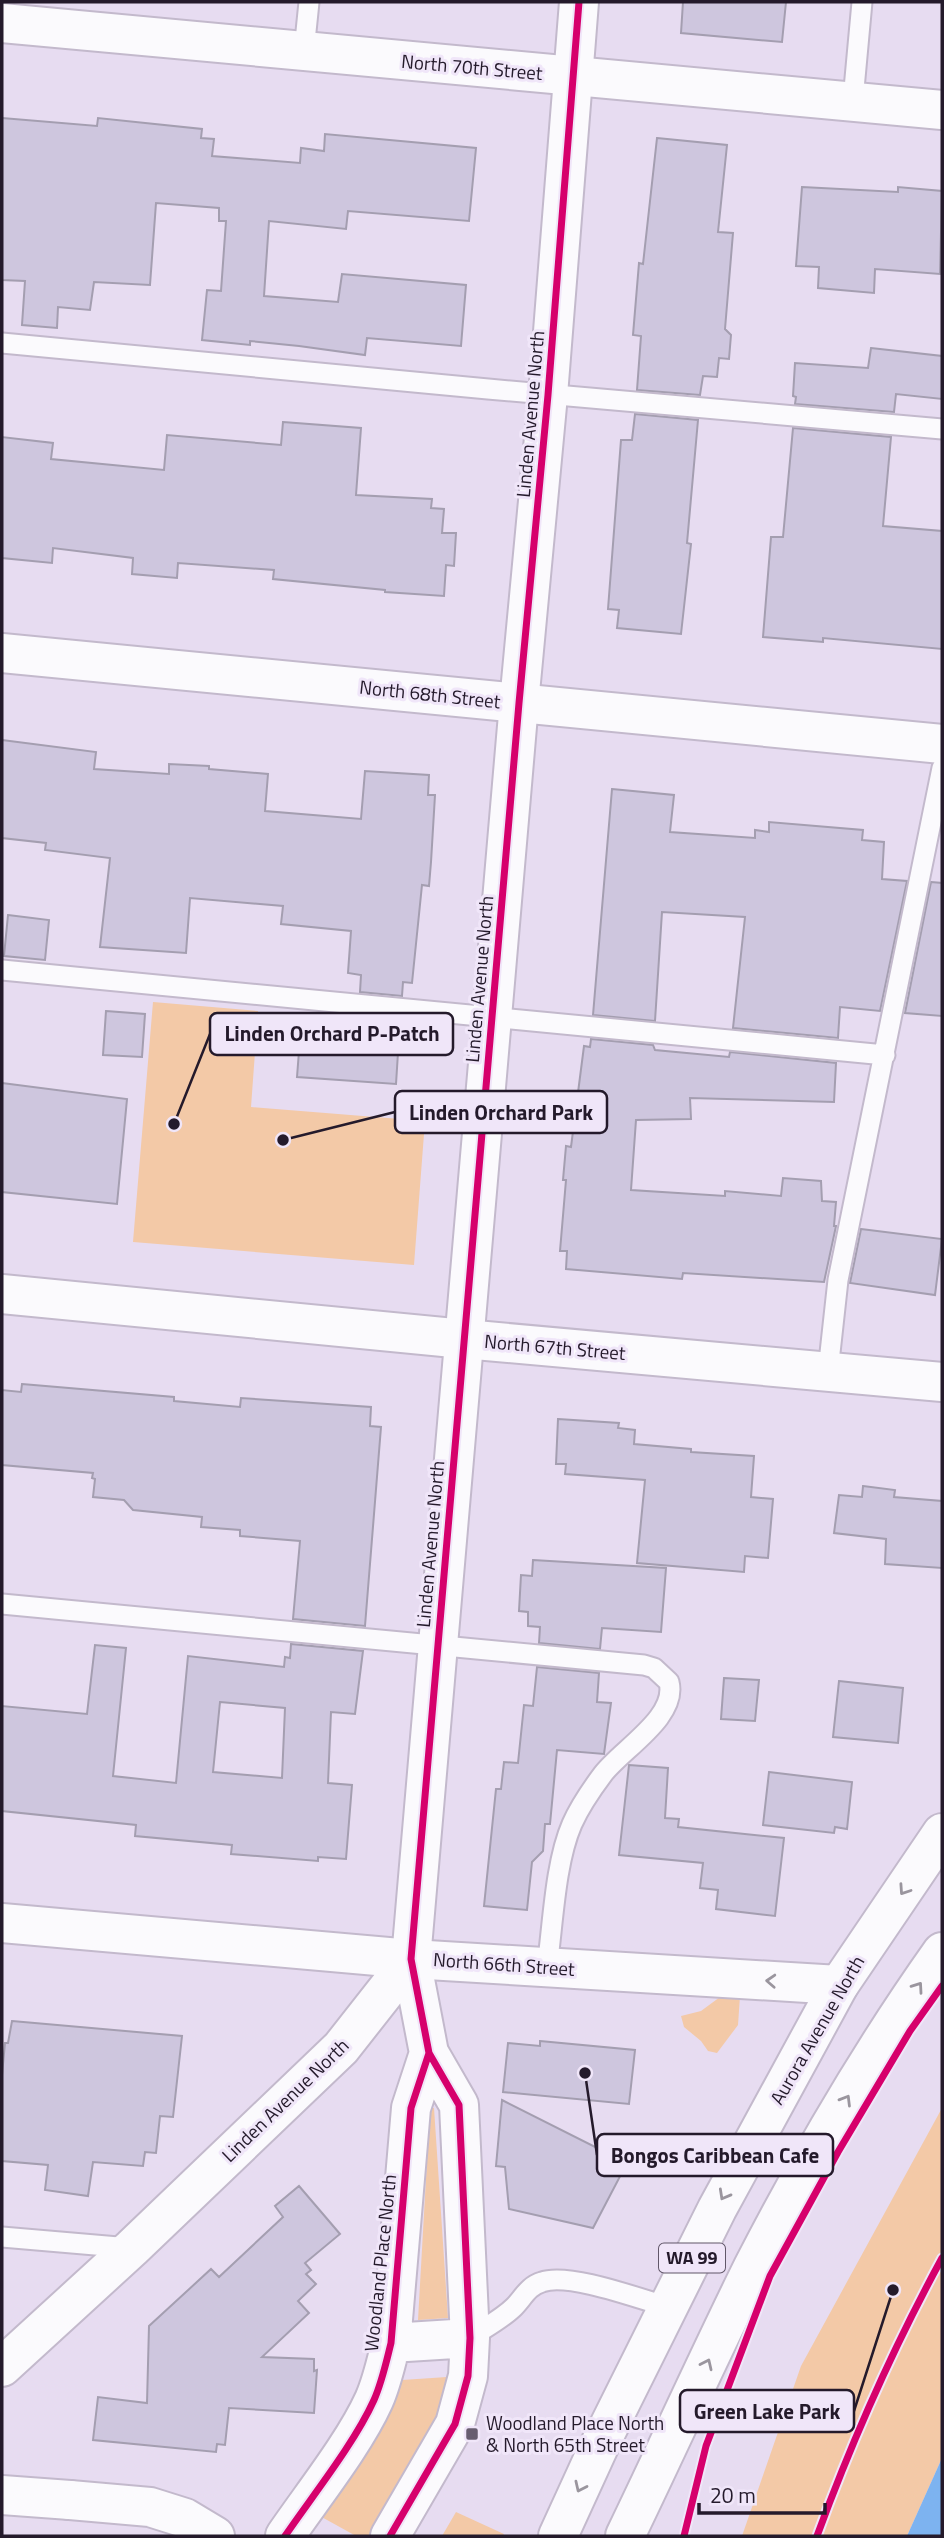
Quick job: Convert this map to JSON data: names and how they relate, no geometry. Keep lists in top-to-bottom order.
{
  "streets": {
    "main road": [
      "North 70th Street",
      "Linden Avenue North",
      "North 68th Street",
      "North 67th Street",
      "North 66th Street",
      "Aurora Avenue North",
      "WA 99",
      "Woodland Place North"
    ]
  },
  "crossings": [
    ["North 70th Street", "Linden Avenue North"],
    ["Linden Avenue North", "North 68th Street"],
    ["Linden Avenue North", "North 67th Street"],
    ["Linden Avenue North", "North 66th Street"],
    ["Linden Avenue North", "Woodland Place North"],
    ["North 66th Street", "Aurora Avenue North"],
    ["North 66th Street", "Woodland Place North"]
  ],
  "places": {
    "other": [
      "Linden Orchard P-Patch",
      "Linden Orchard Park",
      "Bongos Caribbean Cafe",
      "Green Lake Park"
    ],
    "transit": ["Woodland Place North & North 65th Street"]
  },
  "scale_bar": "20 m"
}
